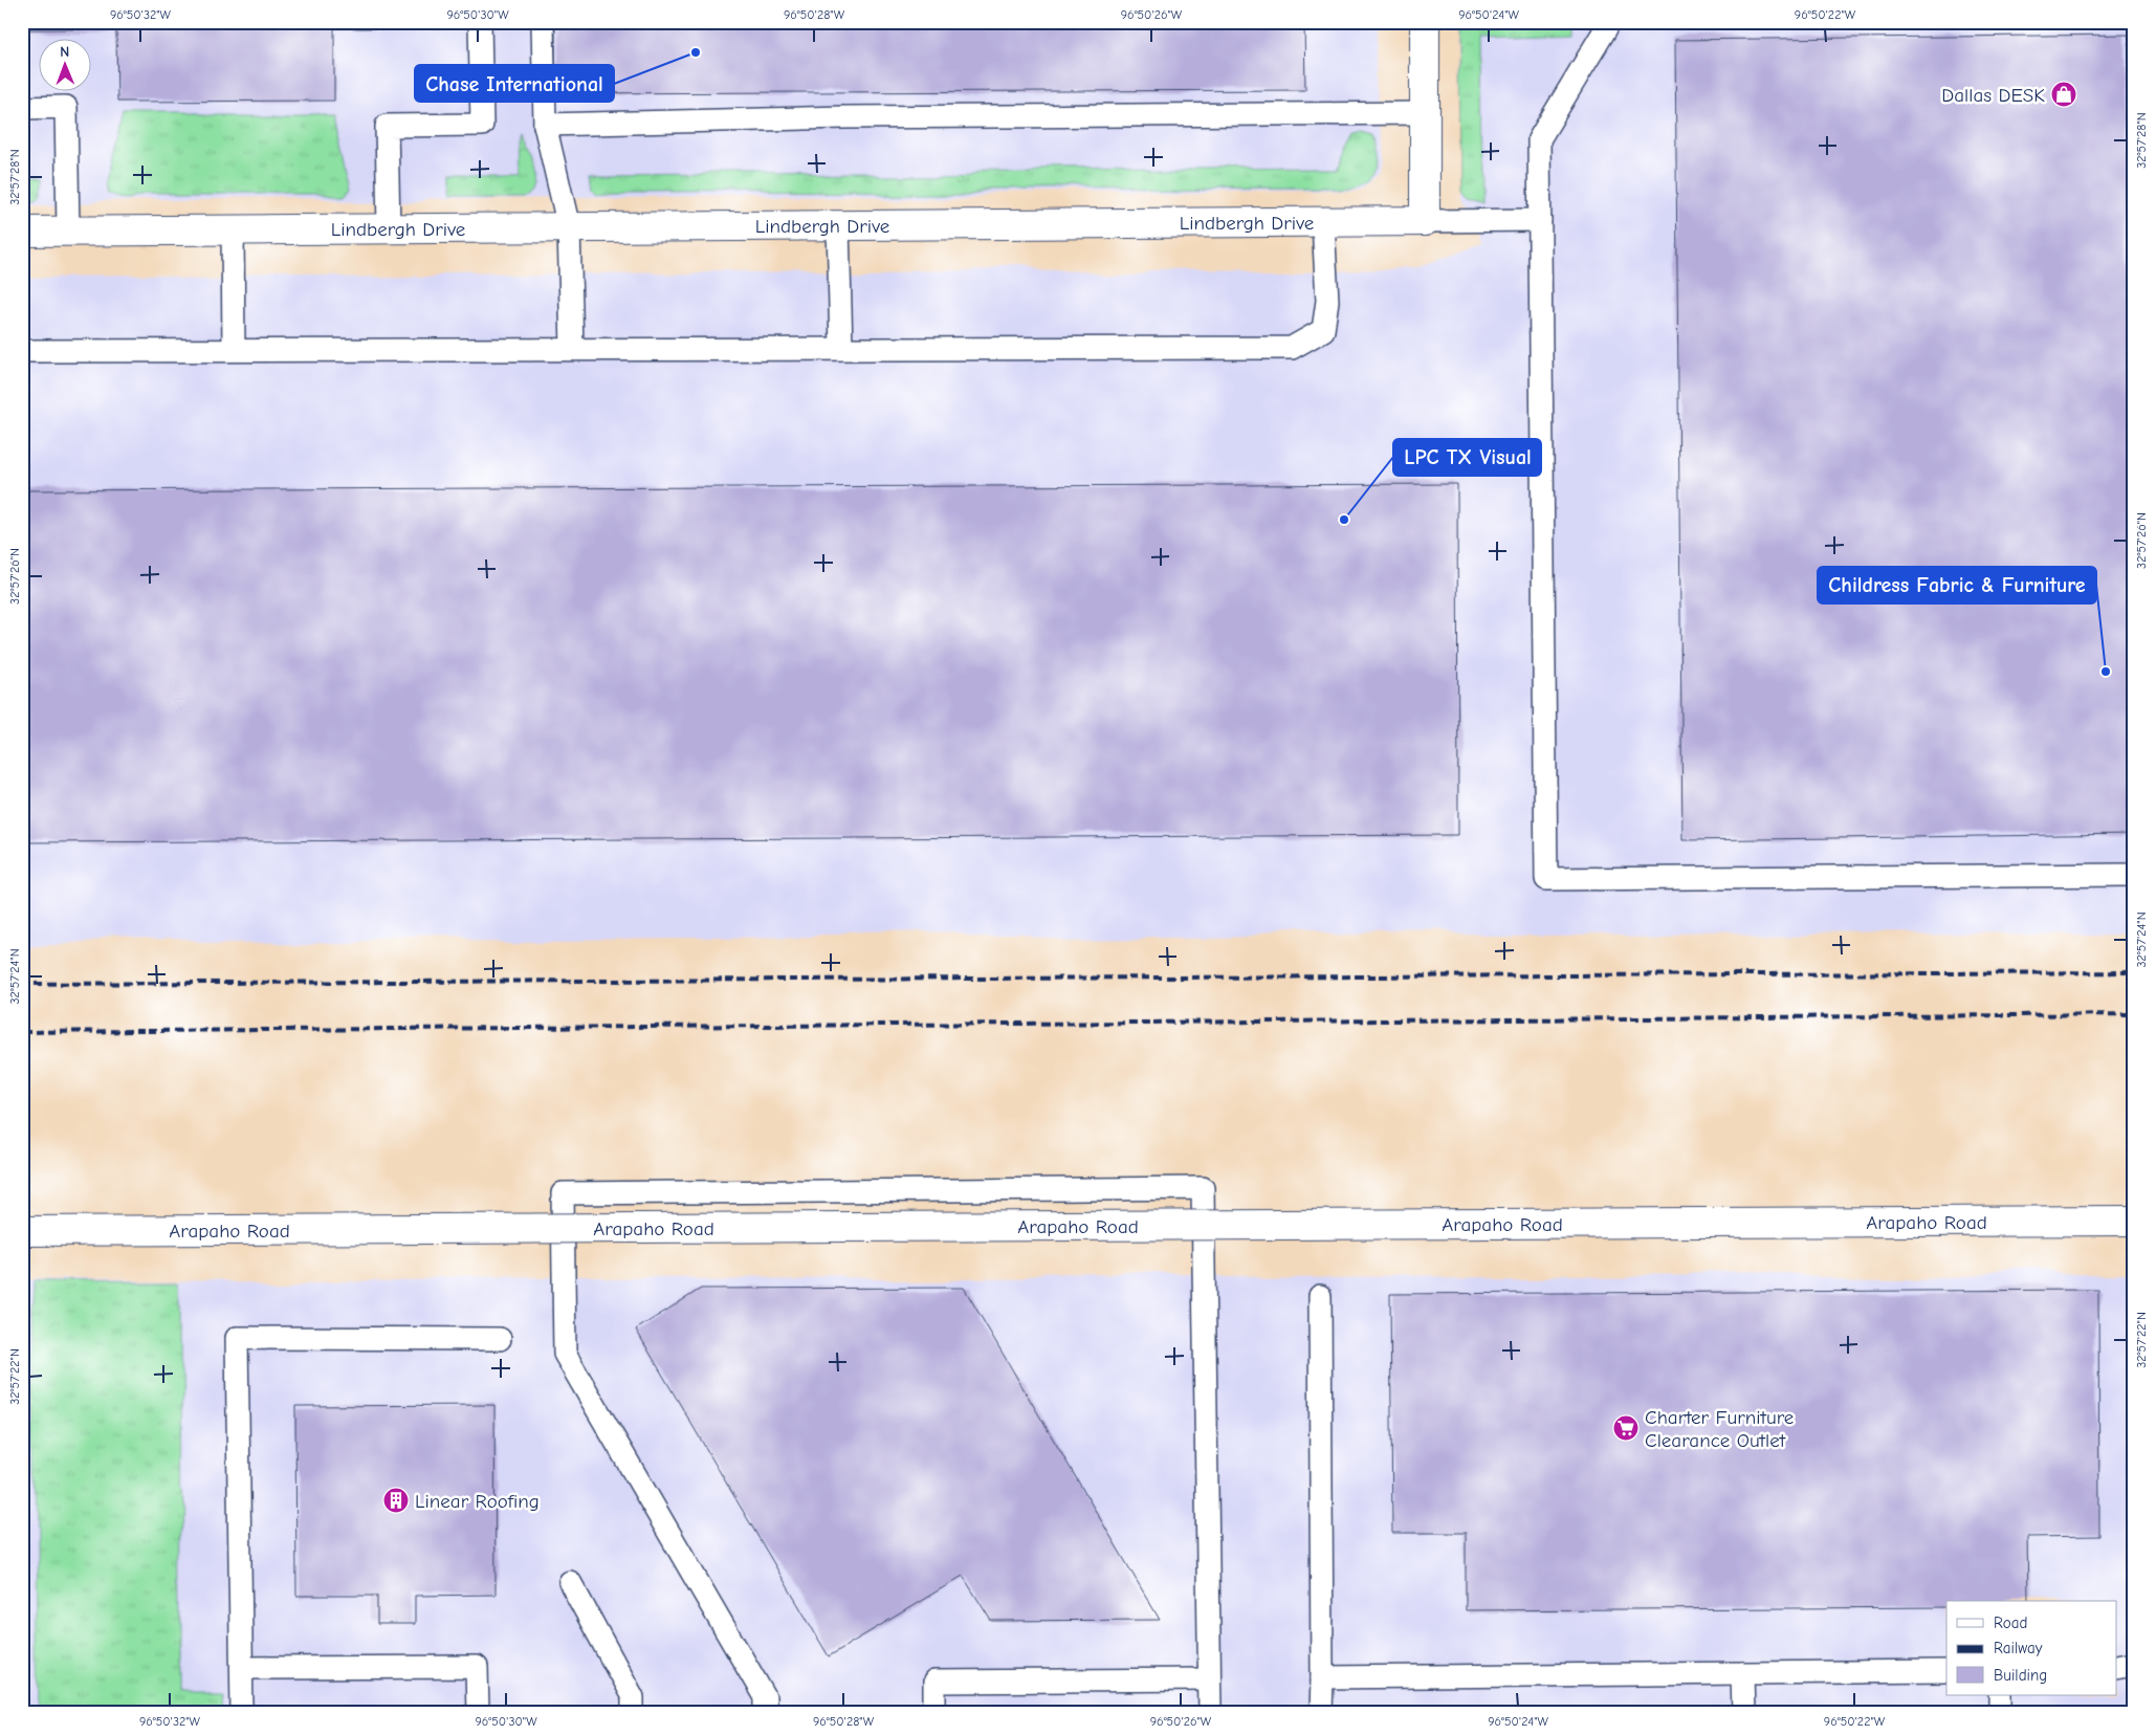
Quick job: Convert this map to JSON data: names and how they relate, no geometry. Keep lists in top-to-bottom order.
{
  "streets": {
    "main road": ["Lindbergh Drive", "Arapaho Road"]
  },
  "places": {
    "other": ["Chase International", "LPC TX Visual", "Childress Fabric & Furniture"],
    "shop": ["Dallas DESK"],
    "supermarket": ["Charter Furniture Clearance Outlet"],
    "building": ["Linear Roofing"]
  },
  "legend": ["Road", "Railway", "Building"],
  "north": "top",
  "coordinates": [
    "96°50'32\"W",
    "96°50'30\"W",
    "96°50'28\"W",
    "96°50'26\"W",
    "96°50'24\"W",
    "96°50'22\"W",
    "32°57'28\"N",
    "32°57'26\"N",
    "32°57'24\"N",
    "32°57'22\"N"
  ]
}
